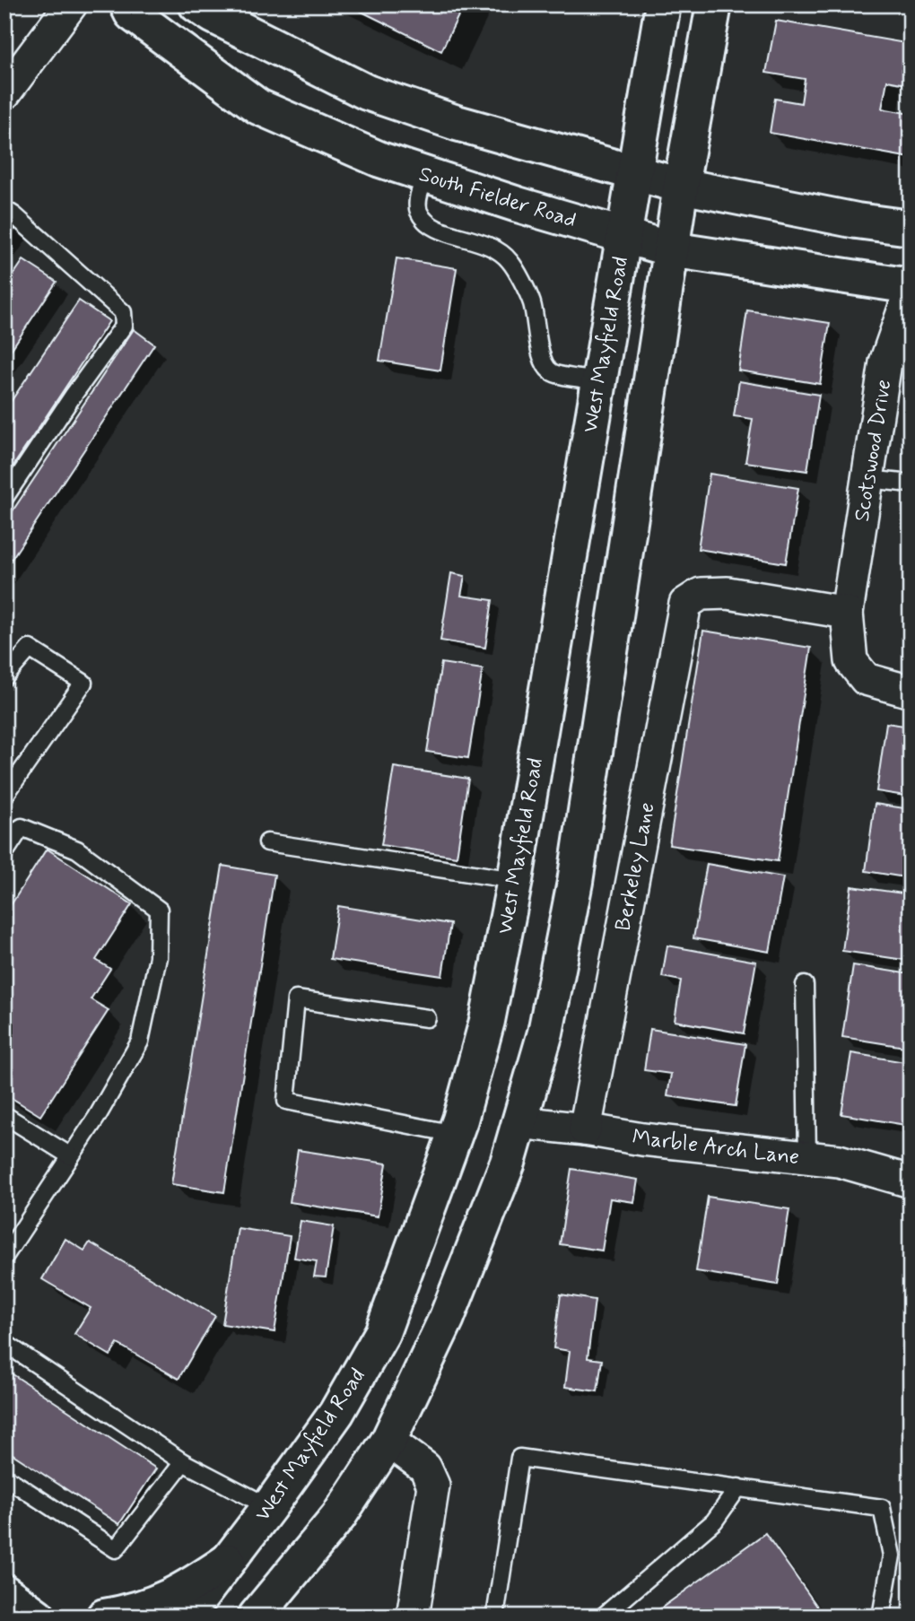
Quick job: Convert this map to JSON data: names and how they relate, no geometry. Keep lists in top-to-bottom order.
{
  "streets": {
    "main road": ["South Fielder Road", "West Mayfield Road"],
    "street": ["Scotswood Drive", "Berkeley Lane", "Marble Arch Lane"]
  },
  "crossings": [
    ["South Fielder Road", "West Mayfield Road"],
    ["South Fielder Road", "Scotswood Drive"],
    ["Scotswood Drive", "Berkeley Lane"],
    ["Berkeley Lane", "Marble Arch Lane"]
  ]
}
